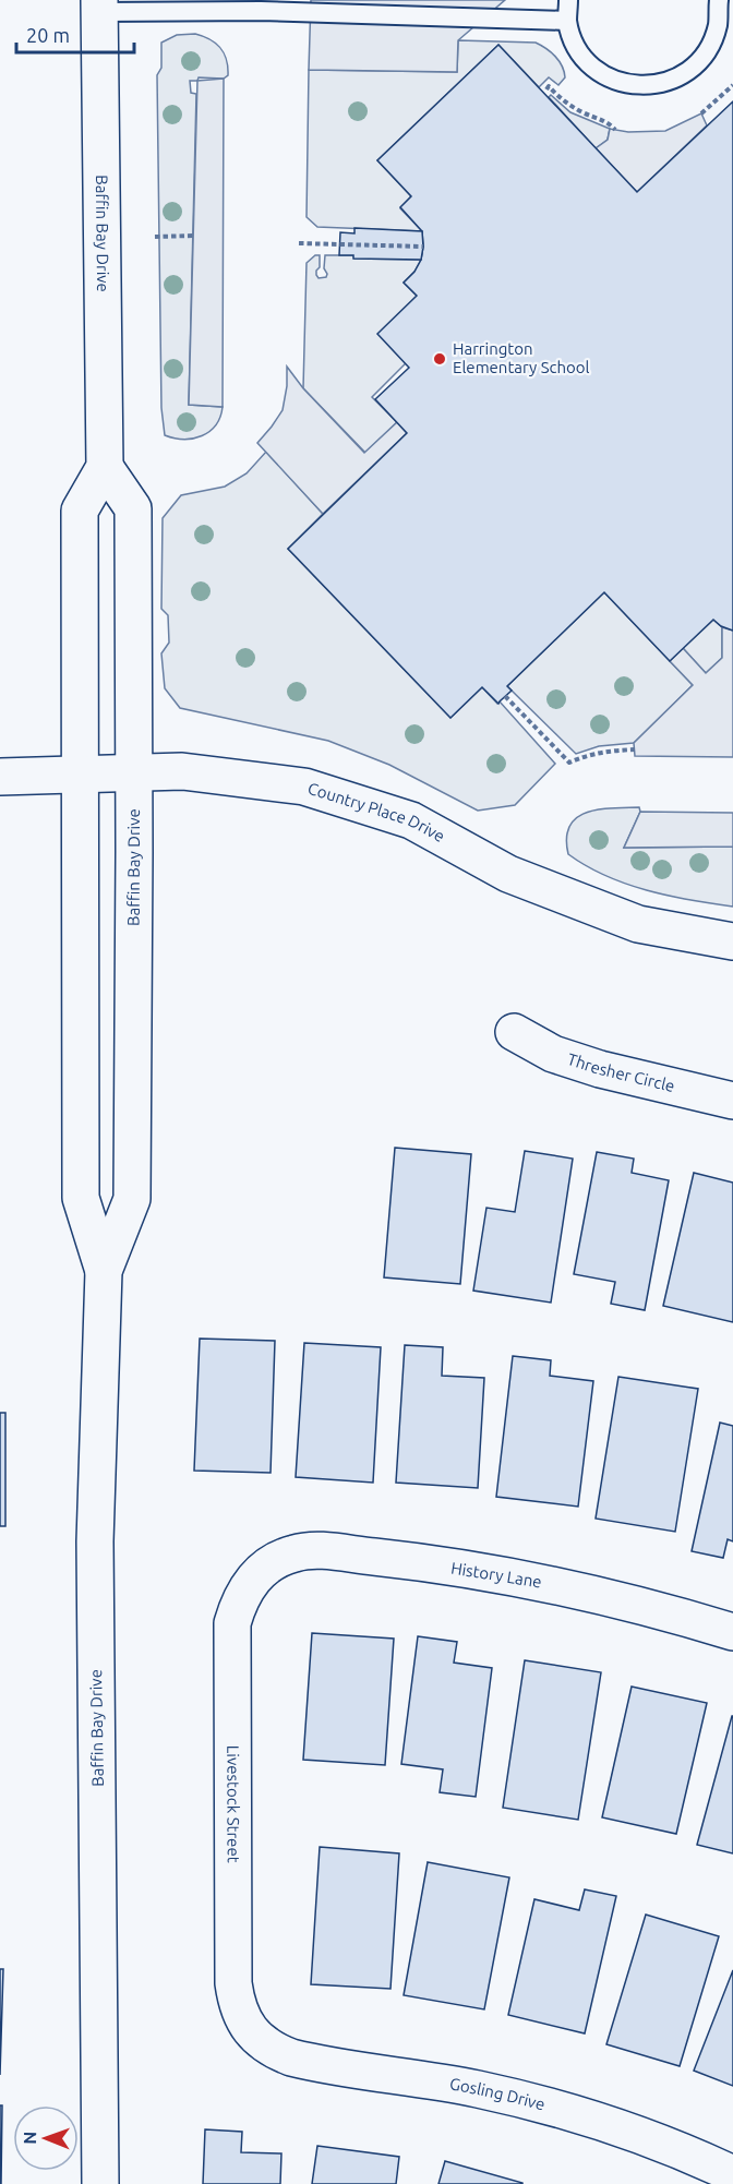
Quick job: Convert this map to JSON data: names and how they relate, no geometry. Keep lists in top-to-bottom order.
{
  "streets": {
    "street": [
      "Baffin Bay Drive",
      "Country Place Drive",
      "Thresher Circle",
      "History Lane",
      "Livestock Street",
      "Gosling Drive"
    ]
  },
  "crossings": [
    ["Baffin Bay Drive", "Country Place Drive"],
    ["History Lane", "Livestock Street"],
    ["Livestock Street", "Gosling Drive"]
  ],
  "places": ["Harrington Elementary School"],
  "scale_bar": "20 m",
  "north": "left"
}
